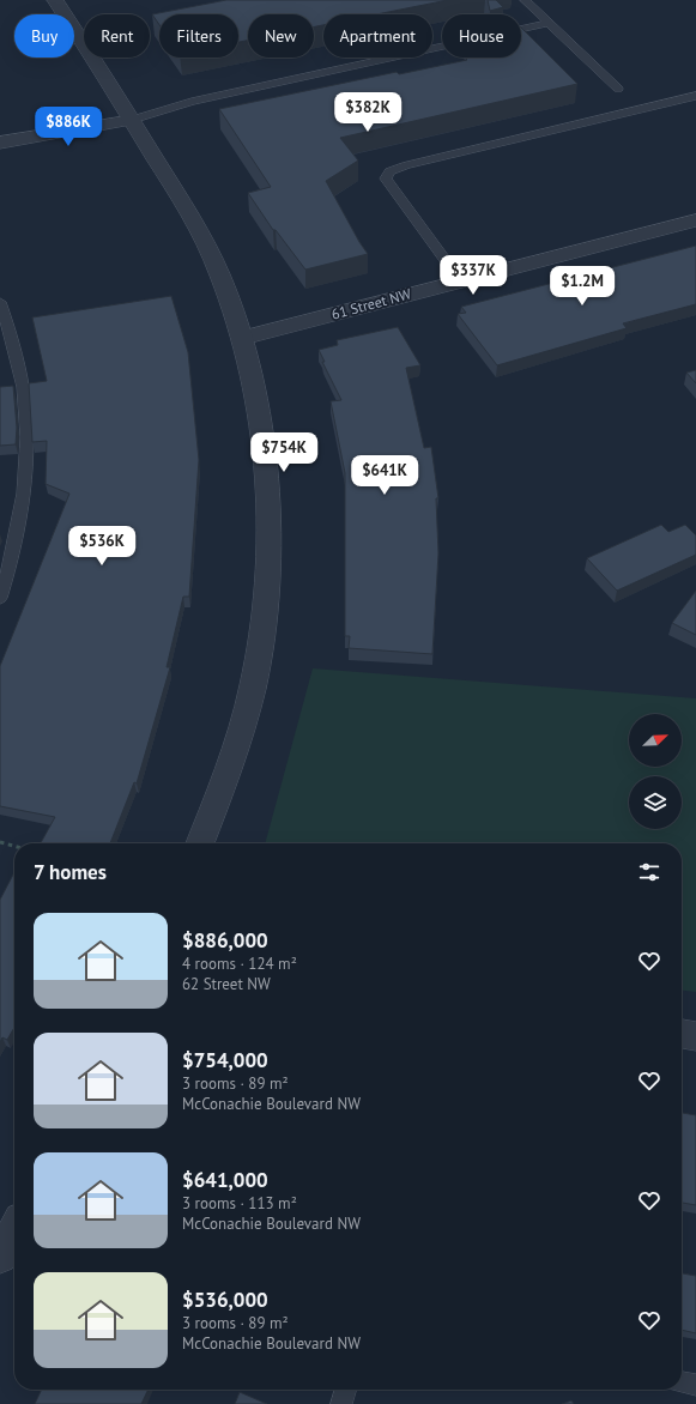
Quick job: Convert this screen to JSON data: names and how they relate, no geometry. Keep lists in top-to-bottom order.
{
  "streets": {
    "street": ["61 Street NW"]
  },
  "north": "top right",
  "page": {
    "chip": [
      "Buy",
      "Rent",
      "Filters",
      "New",
      "Apartment",
      "House"
    ],
    "price": [
      "$382K",
      "$886K",
      "$337K",
      "$1.2M",
      "$754K",
      "$641K",
      "$536K"
    ],
    "heading": "7 homes",
    "list": [
      {
        "name": "$886,000",
        "note": "4 rooms · 124 m² · 62 Street NW"
      },
      {
        "name": "$754,000",
        "note": "3 rooms · 89 m² · McConachie Boulevard NW"
      },
      {
        "name": "$641,000",
        "note": "3 rooms · 113 m² · McConachie Boulevard NW"
      },
      {
        "name": "$536,000",
        "note": "3 rooms · 89 m² · McConachie Boulevard NW"
      }
    ]
  }
}
